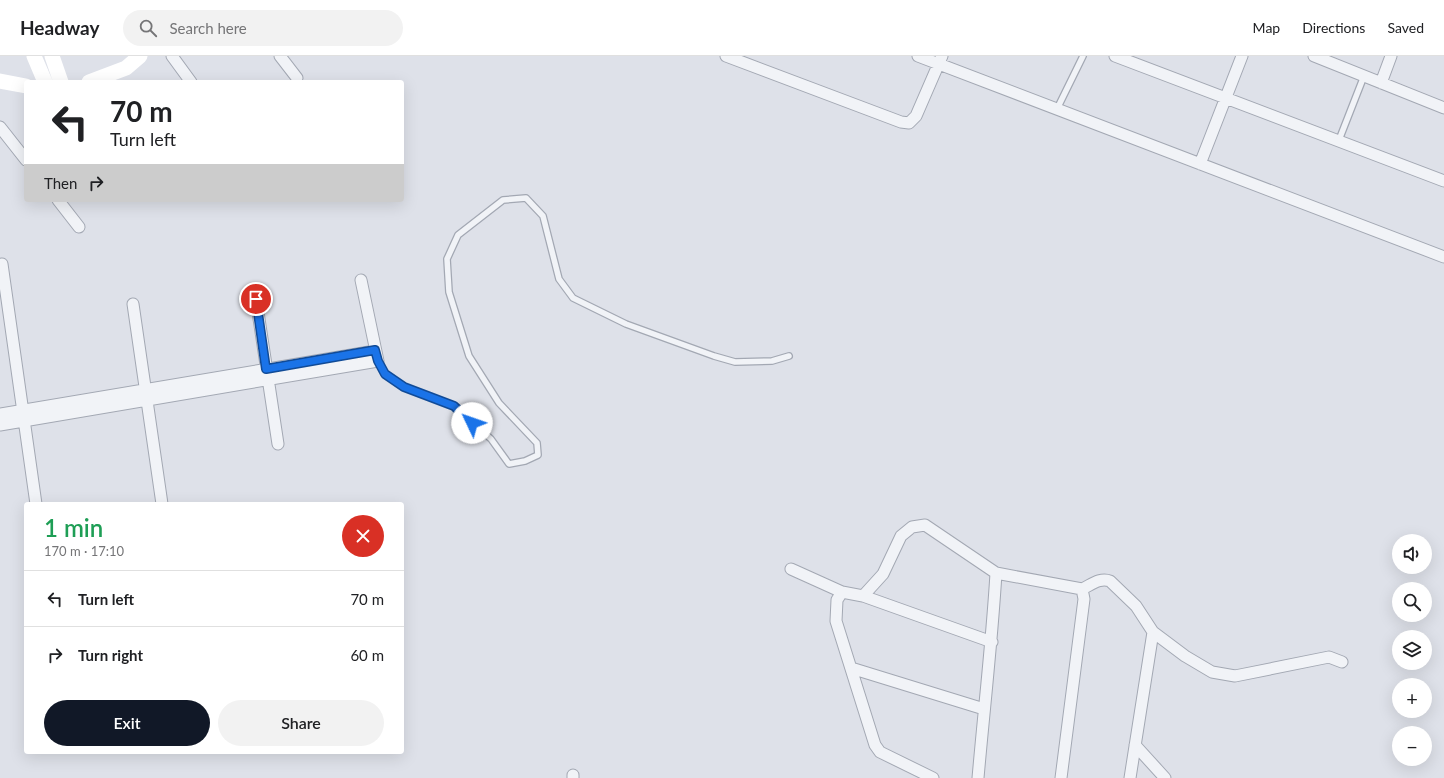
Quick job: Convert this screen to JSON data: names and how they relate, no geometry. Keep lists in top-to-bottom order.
{
  "page": {
    "header": "Headway",
    "search": "Search here",
    "nav": ["Map", "Directions", "Saved"],
    "turn": ["70 m", "Turn left"],
    "then": "Then",
    "heading": ["1 min", "170 m · 17:10"],
    "map_buttons": ["+", "−"],
    "list": [
      {
        "name": "Turn left",
        "value": "70 m"
      },
      {
        "name": "Turn right",
        "value": "60 m"
      }
    ],
    "buttons": ["Exit", "Share"]
  }
}
